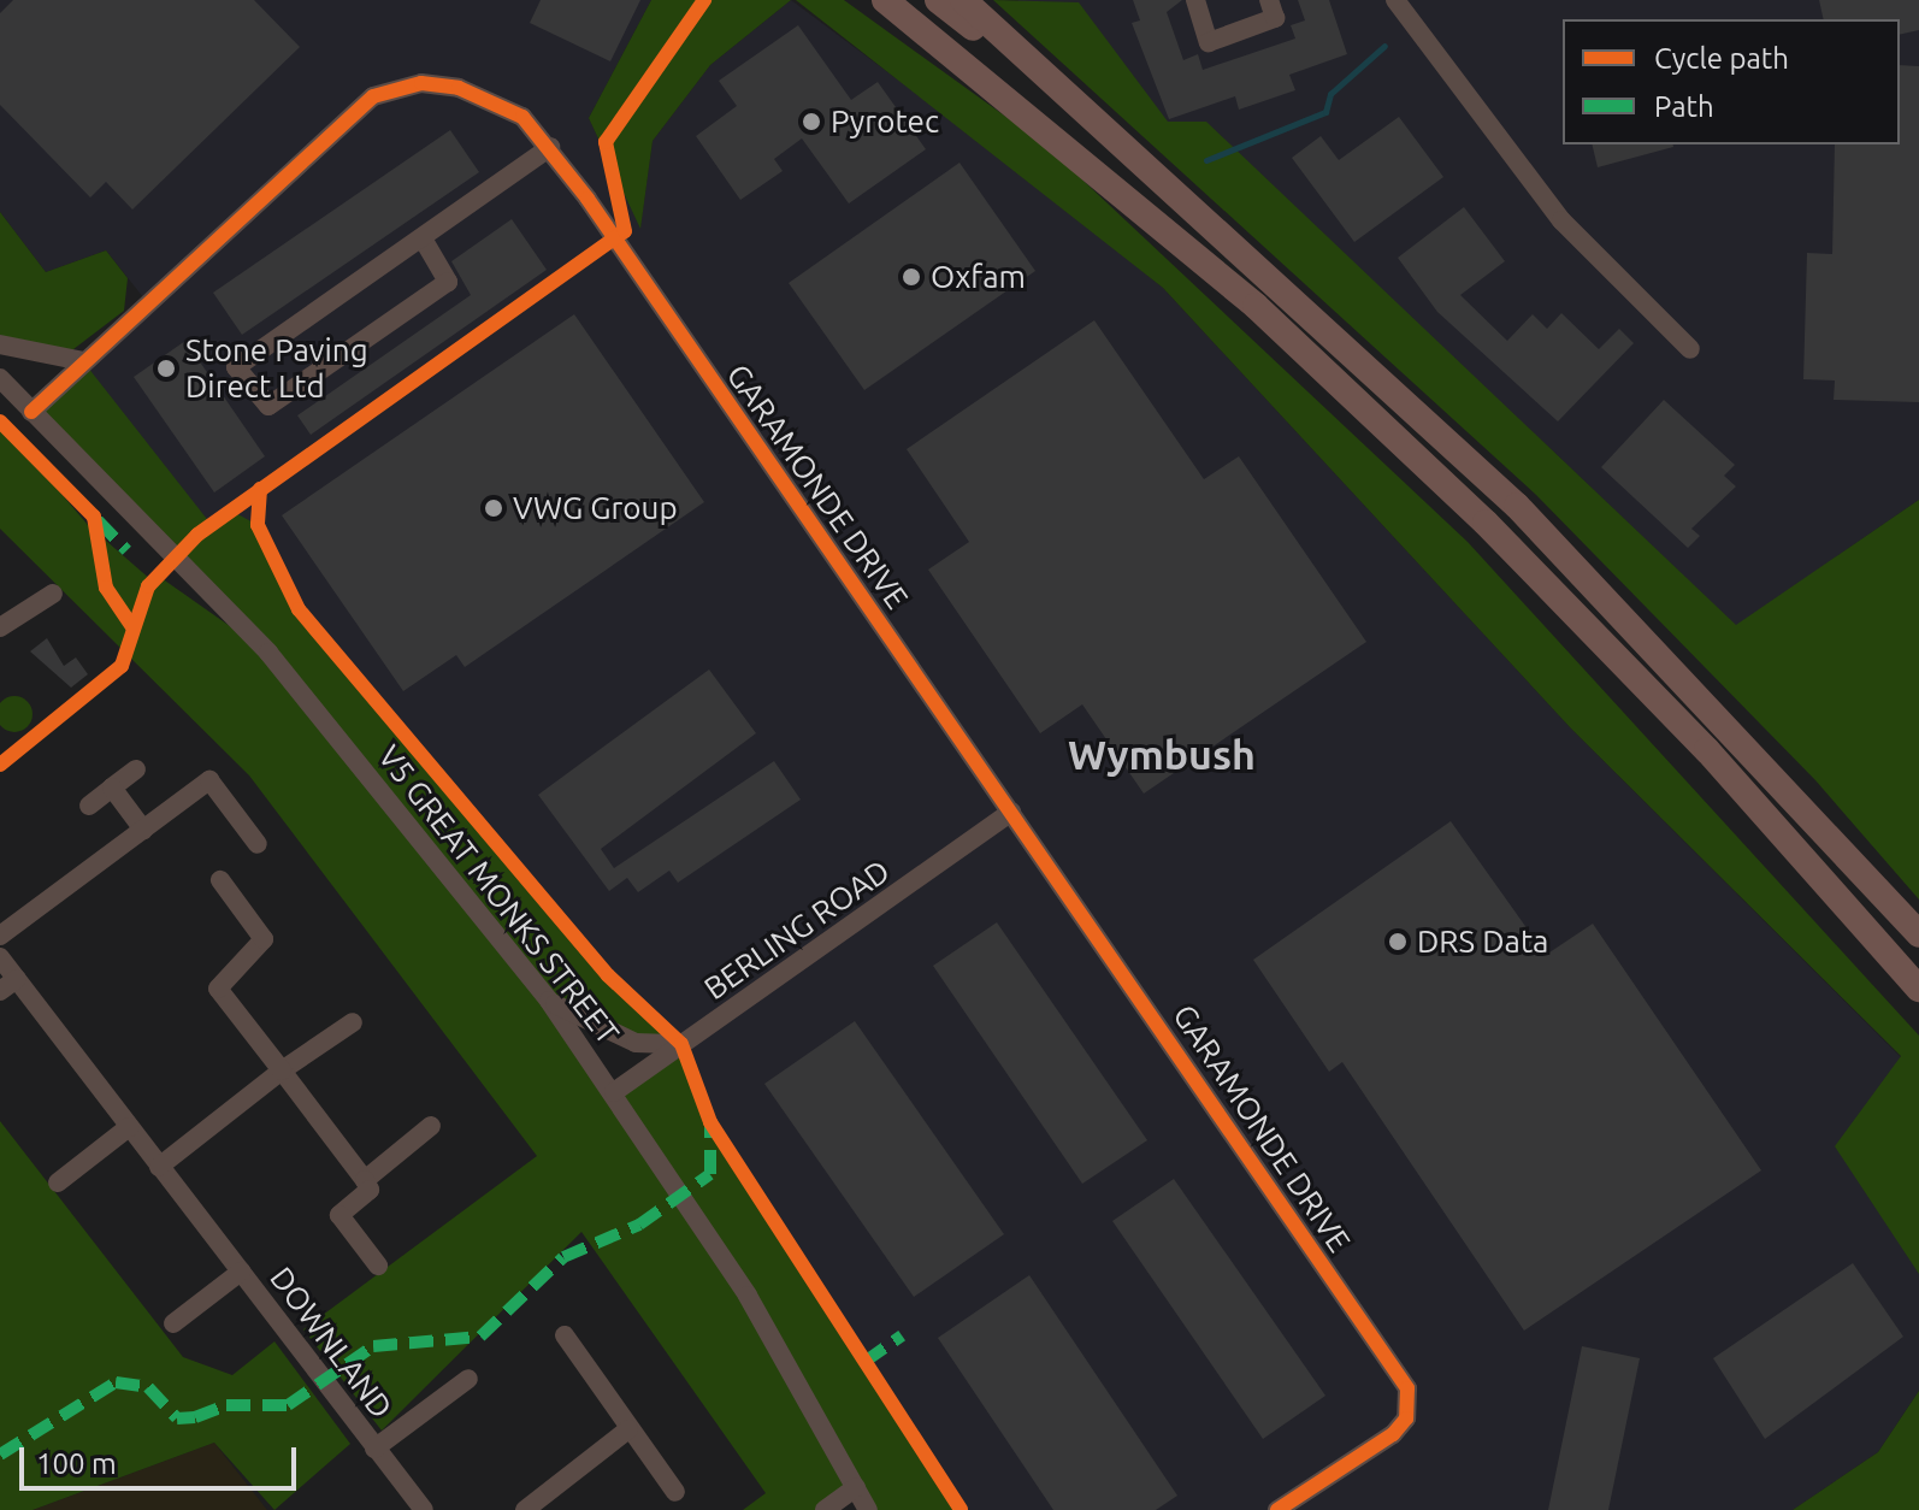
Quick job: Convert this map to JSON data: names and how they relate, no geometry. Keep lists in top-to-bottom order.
{
  "streets": {
    "street": [
      "GARAMONDE DRIVE",
      "V5 GREAT MONKS STREET",
      "BERLING ROAD",
      "DOWNLAND"
    ]
  },
  "crossings": [
    ["GARAMONDE DRIVE", "V5 GREAT MONKS STREET"],
    ["GARAMONDE DRIVE", "BERLING ROAD"],
    ["V5 GREAT MONKS STREET", "BERLING ROAD"]
  ],
  "districts": ["Wymbush"],
  "places": [
    "Pyrotec",
    "Oxfam",
    "Stone Paving Direct Ltd",
    "VWG Group",
    "DRS Data"
  ],
  "legend": ["Cycle path", "Path"],
  "scale_bar": "100 m"
}
